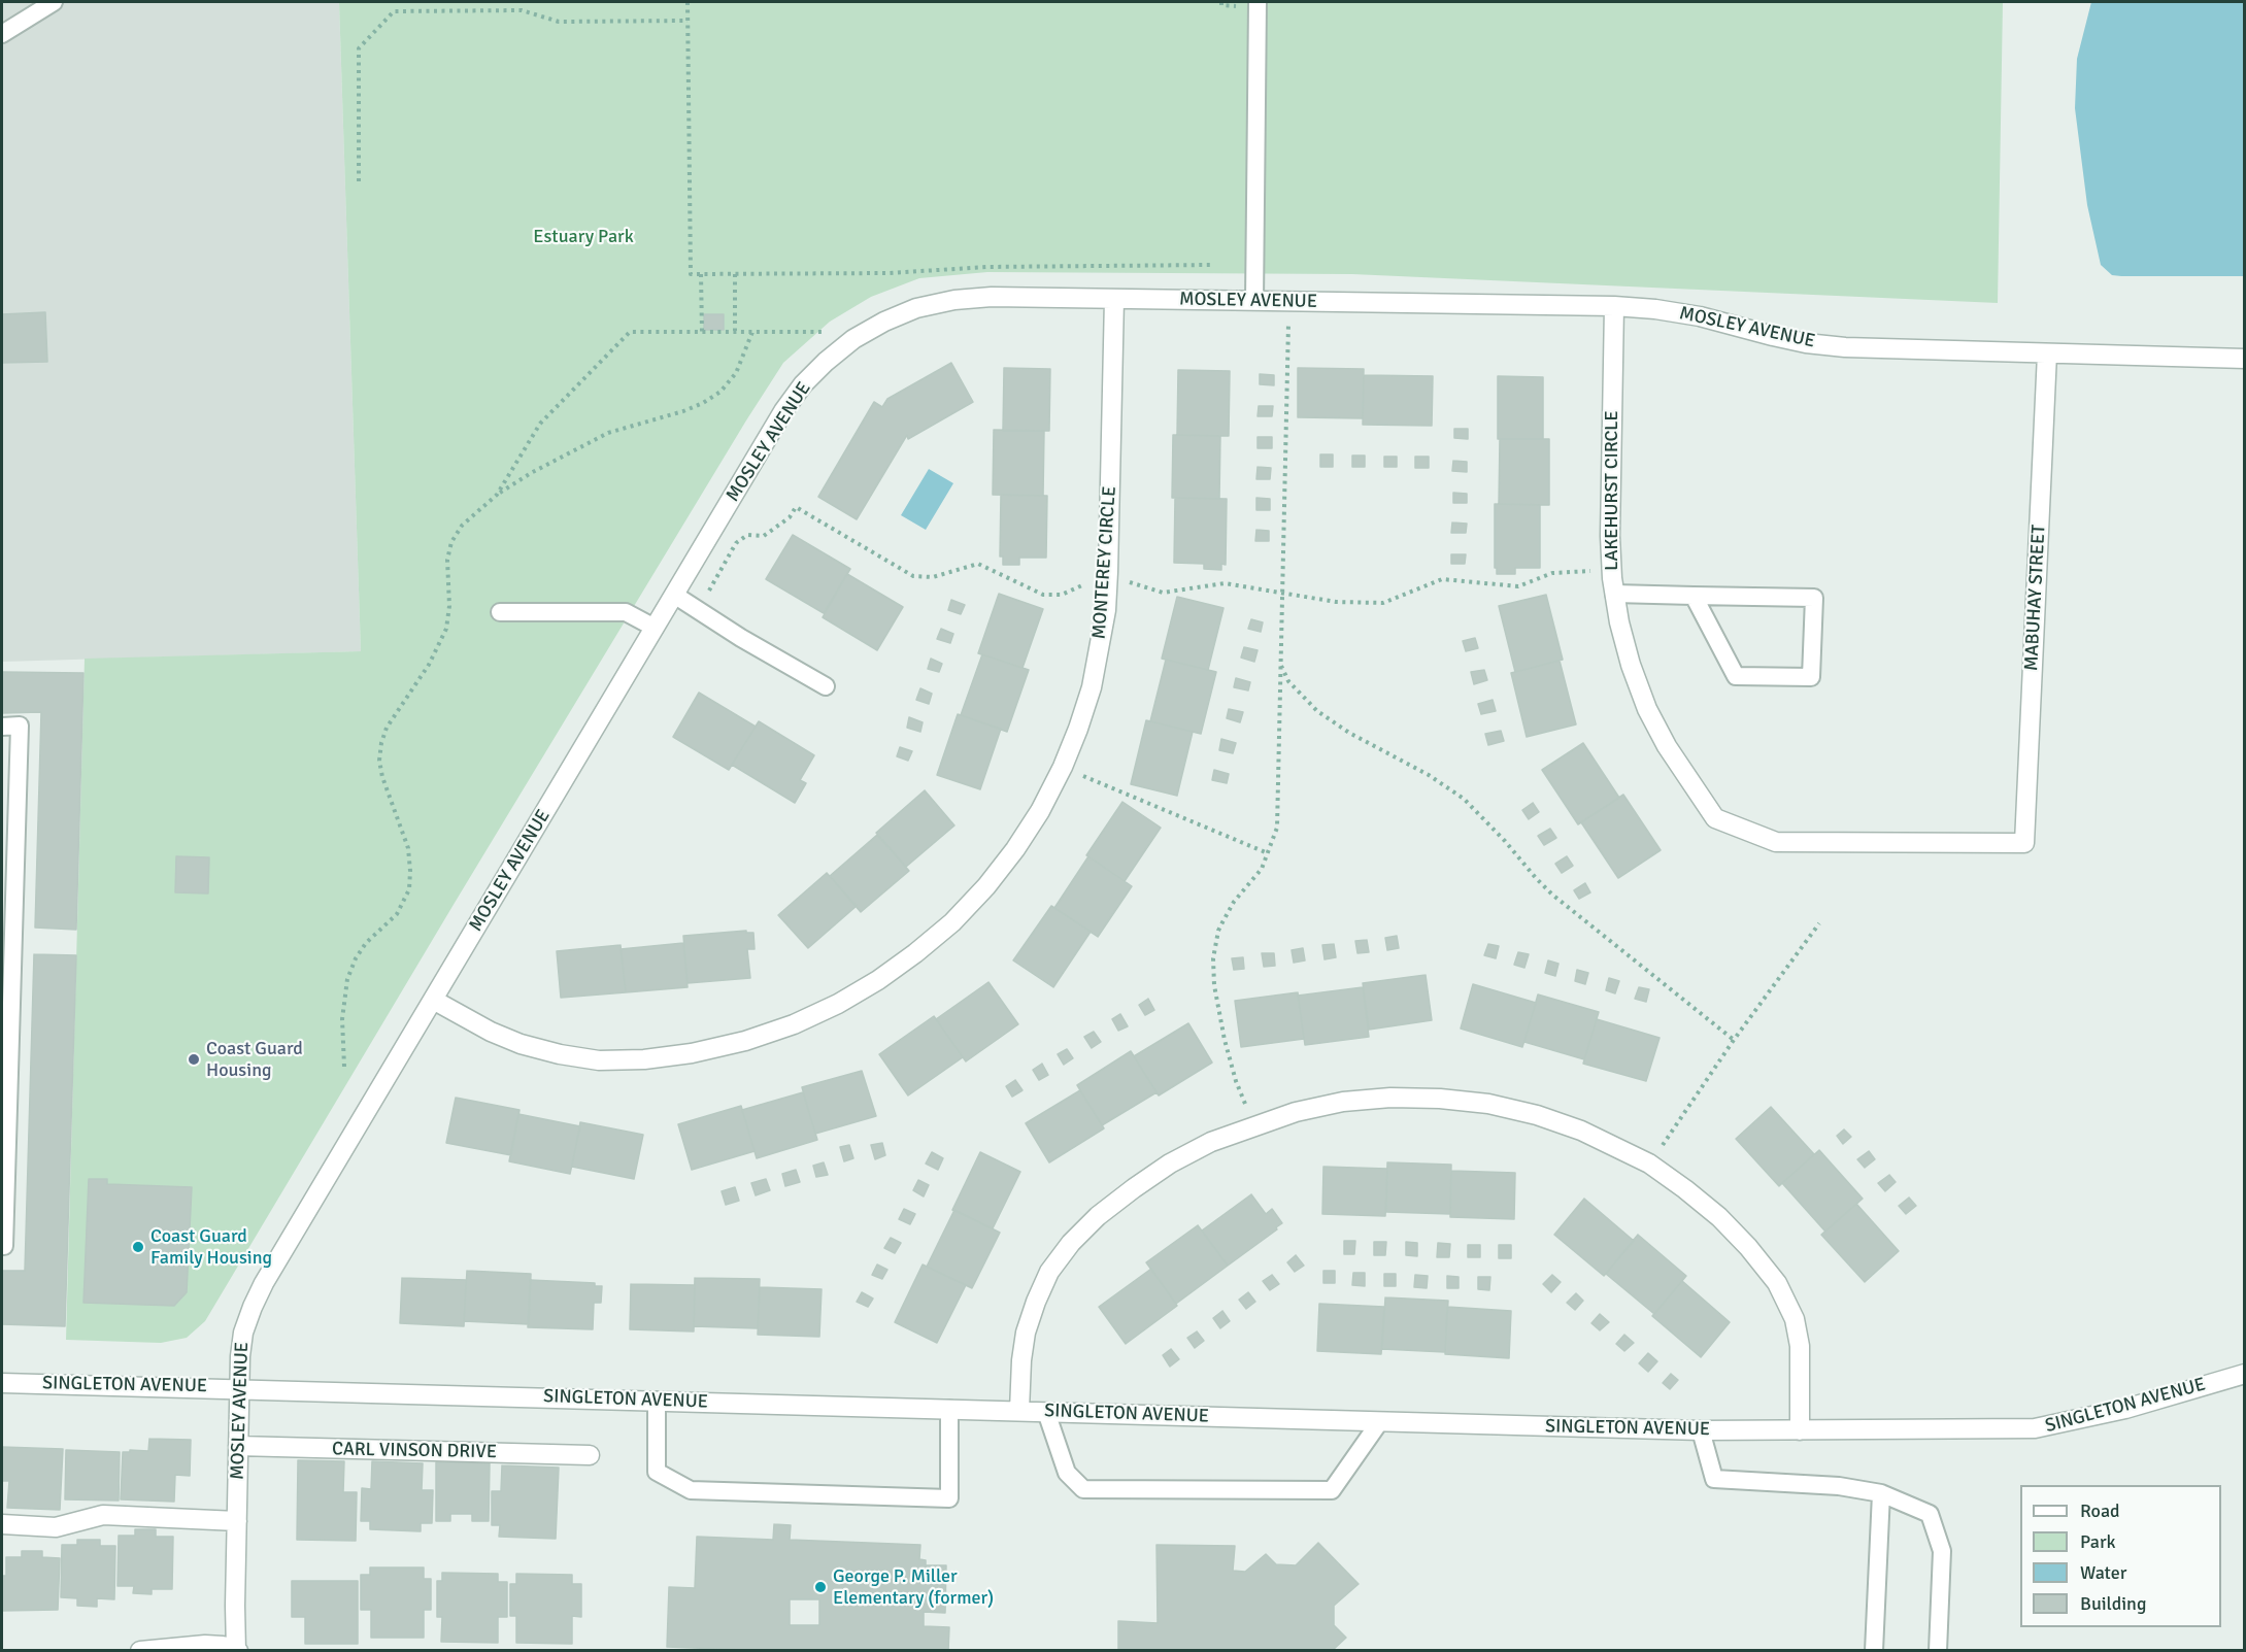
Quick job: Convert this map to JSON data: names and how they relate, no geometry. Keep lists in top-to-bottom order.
{
  "streets": {
    "street": [
      "MOSLEY AVENUE",
      "LAKEHURST CIRCLE",
      "MONTEREY CIRCLE",
      "MABUHAY STREET",
      "SINGLETON AVENUE",
      "CARL VINSON DRIVE"
    ]
  },
  "crossings": [
    ["MOSLEY AVENUE", "LAKEHURST CIRCLE"],
    ["MOSLEY AVENUE", "MONTEREY CIRCLE"],
    ["MOSLEY AVENUE", "MABUHAY STREET"],
    ["MOSLEY AVENUE", "SINGLETON AVENUE"],
    ["MOSLEY AVENUE", "CARL VINSON DRIVE"],
    ["LAKEHURST CIRCLE", "MABUHAY STREET"]
  ],
  "parks": ["Estuary Park"],
  "places": ["Coast Guard Housing", "Coast Guard Family Housing", "George P. Miller Elementary (former)"],
  "legend": [
    "Road",
    "Park",
    "Water",
    "Building"
  ]
}
